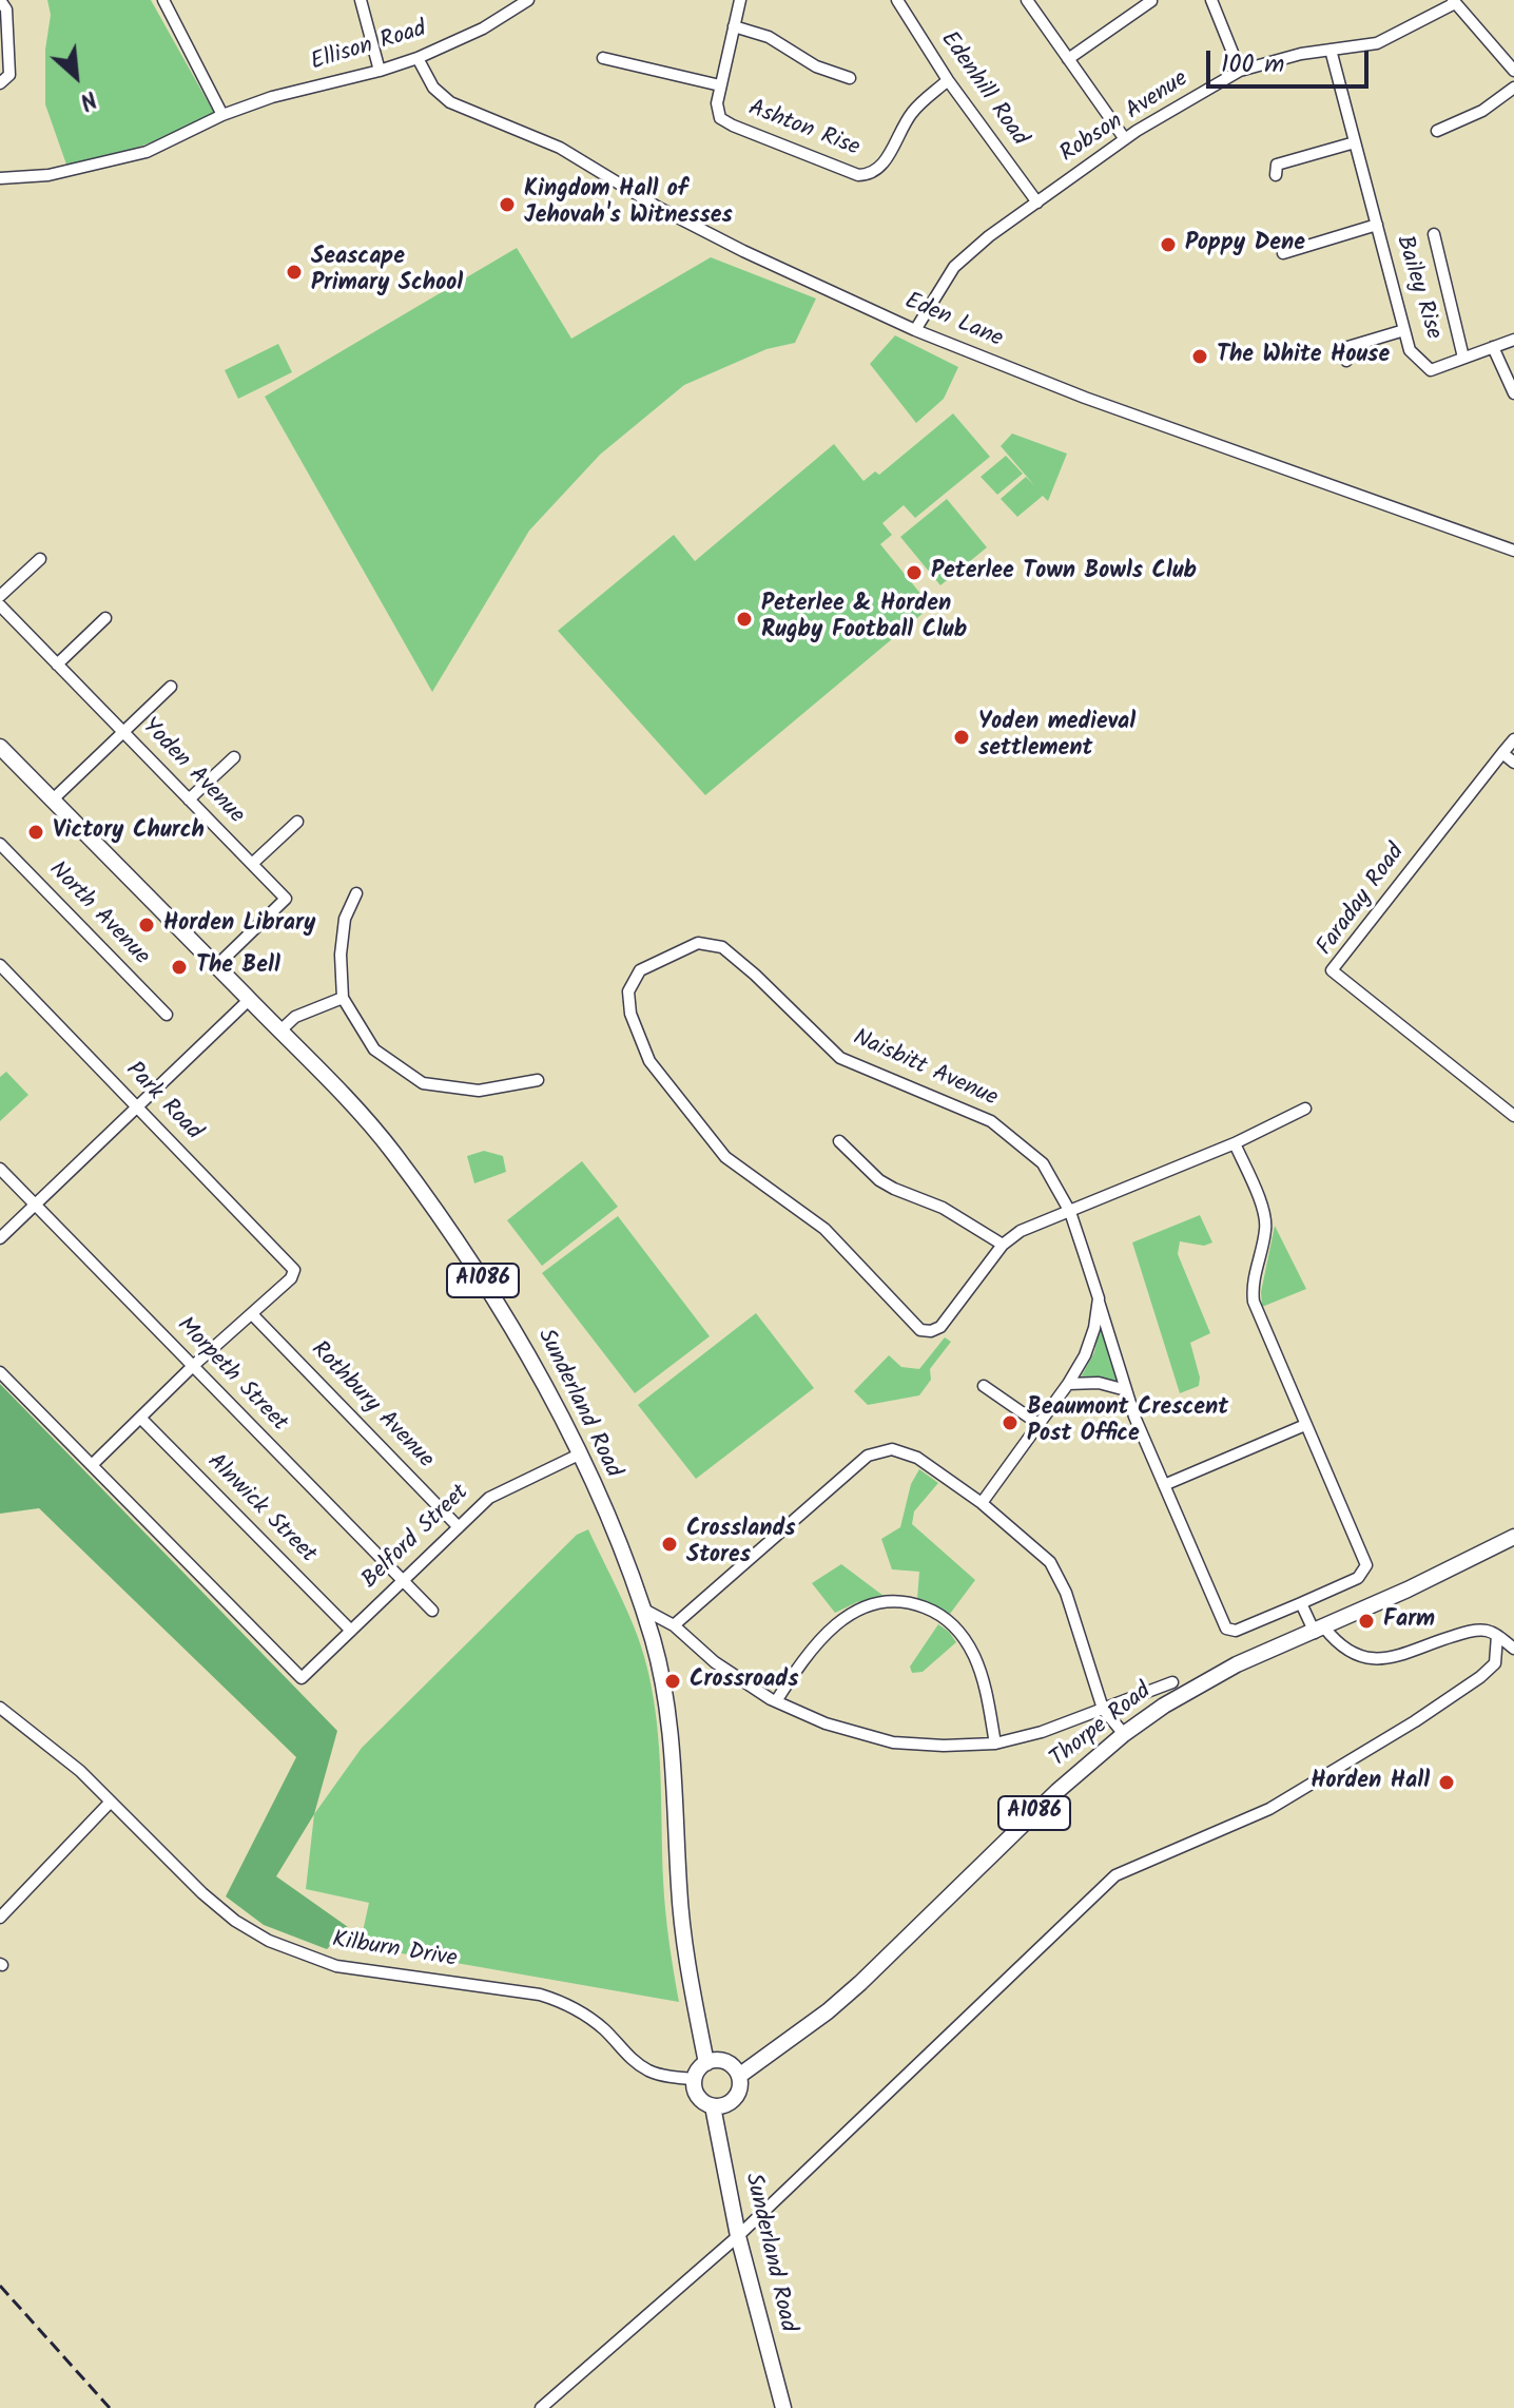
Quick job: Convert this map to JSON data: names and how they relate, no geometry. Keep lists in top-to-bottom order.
{
  "streets": {
    "main road": ["A1086", "Sunderland Road", "Thorpe Road"],
    "street": [
      "Ellison Road",
      "Edenhill Road",
      "Robson Avenue",
      "Ashton Rise",
      "Bailey Rise",
      "Eden Lane",
      "Yoden Avenue",
      "Faraday Road",
      "North Avenue",
      "Naisbitt Avenue",
      "Park Road",
      "Morpeth Street",
      "Rothbury Avenue",
      "Alnwick Street",
      "Belford Street",
      "Kilburn Drive"
    ]
  },
  "crossings": [
    ["Ellison Road", "Eden Lane"],
    ["Edenhill Road", "Robson Avenue"],
    ["Edenhill Road", "Ashton Rise"],
    ["Robson Avenue", "Bailey Rise"],
    ["Robson Avenue", "Eden Lane"],
    ["Yoden Avenue", "Sunderland Road"],
    ["Park Road", "Rothbury Avenue"],
    ["Morpeth Street", "Belford Street"],
    ["Sunderland Road", "Belford Street"],
    ["Sunderland Road", "Thorpe Road"],
    ["Sunderland Road", "Kilburn Drive"],
    ["Rothbury Avenue", "Belford Street"],
    ["Alnwick Street", "Belford Street"],
    ["Thorpe Road", "Kilburn Drive"]
  ],
  "places": [
    "Kingdom Hall of Jehovah's Witnesses",
    "Poppy Dene",
    "Seascape Primary School",
    "The White House",
    "Peterlee Town Bowls Club",
    "Peterlee & Horden Rugby Football Club",
    "Yoden medieval settlement",
    "Victory Church",
    "Horden Library",
    "The Bell",
    "Beaumont Crescent Post Office",
    "Crosslands Stores",
    "Farm",
    "Crossroads",
    "Horden Hall"
  ],
  "scale_bar": "100 m",
  "north": "bottom right"
}
